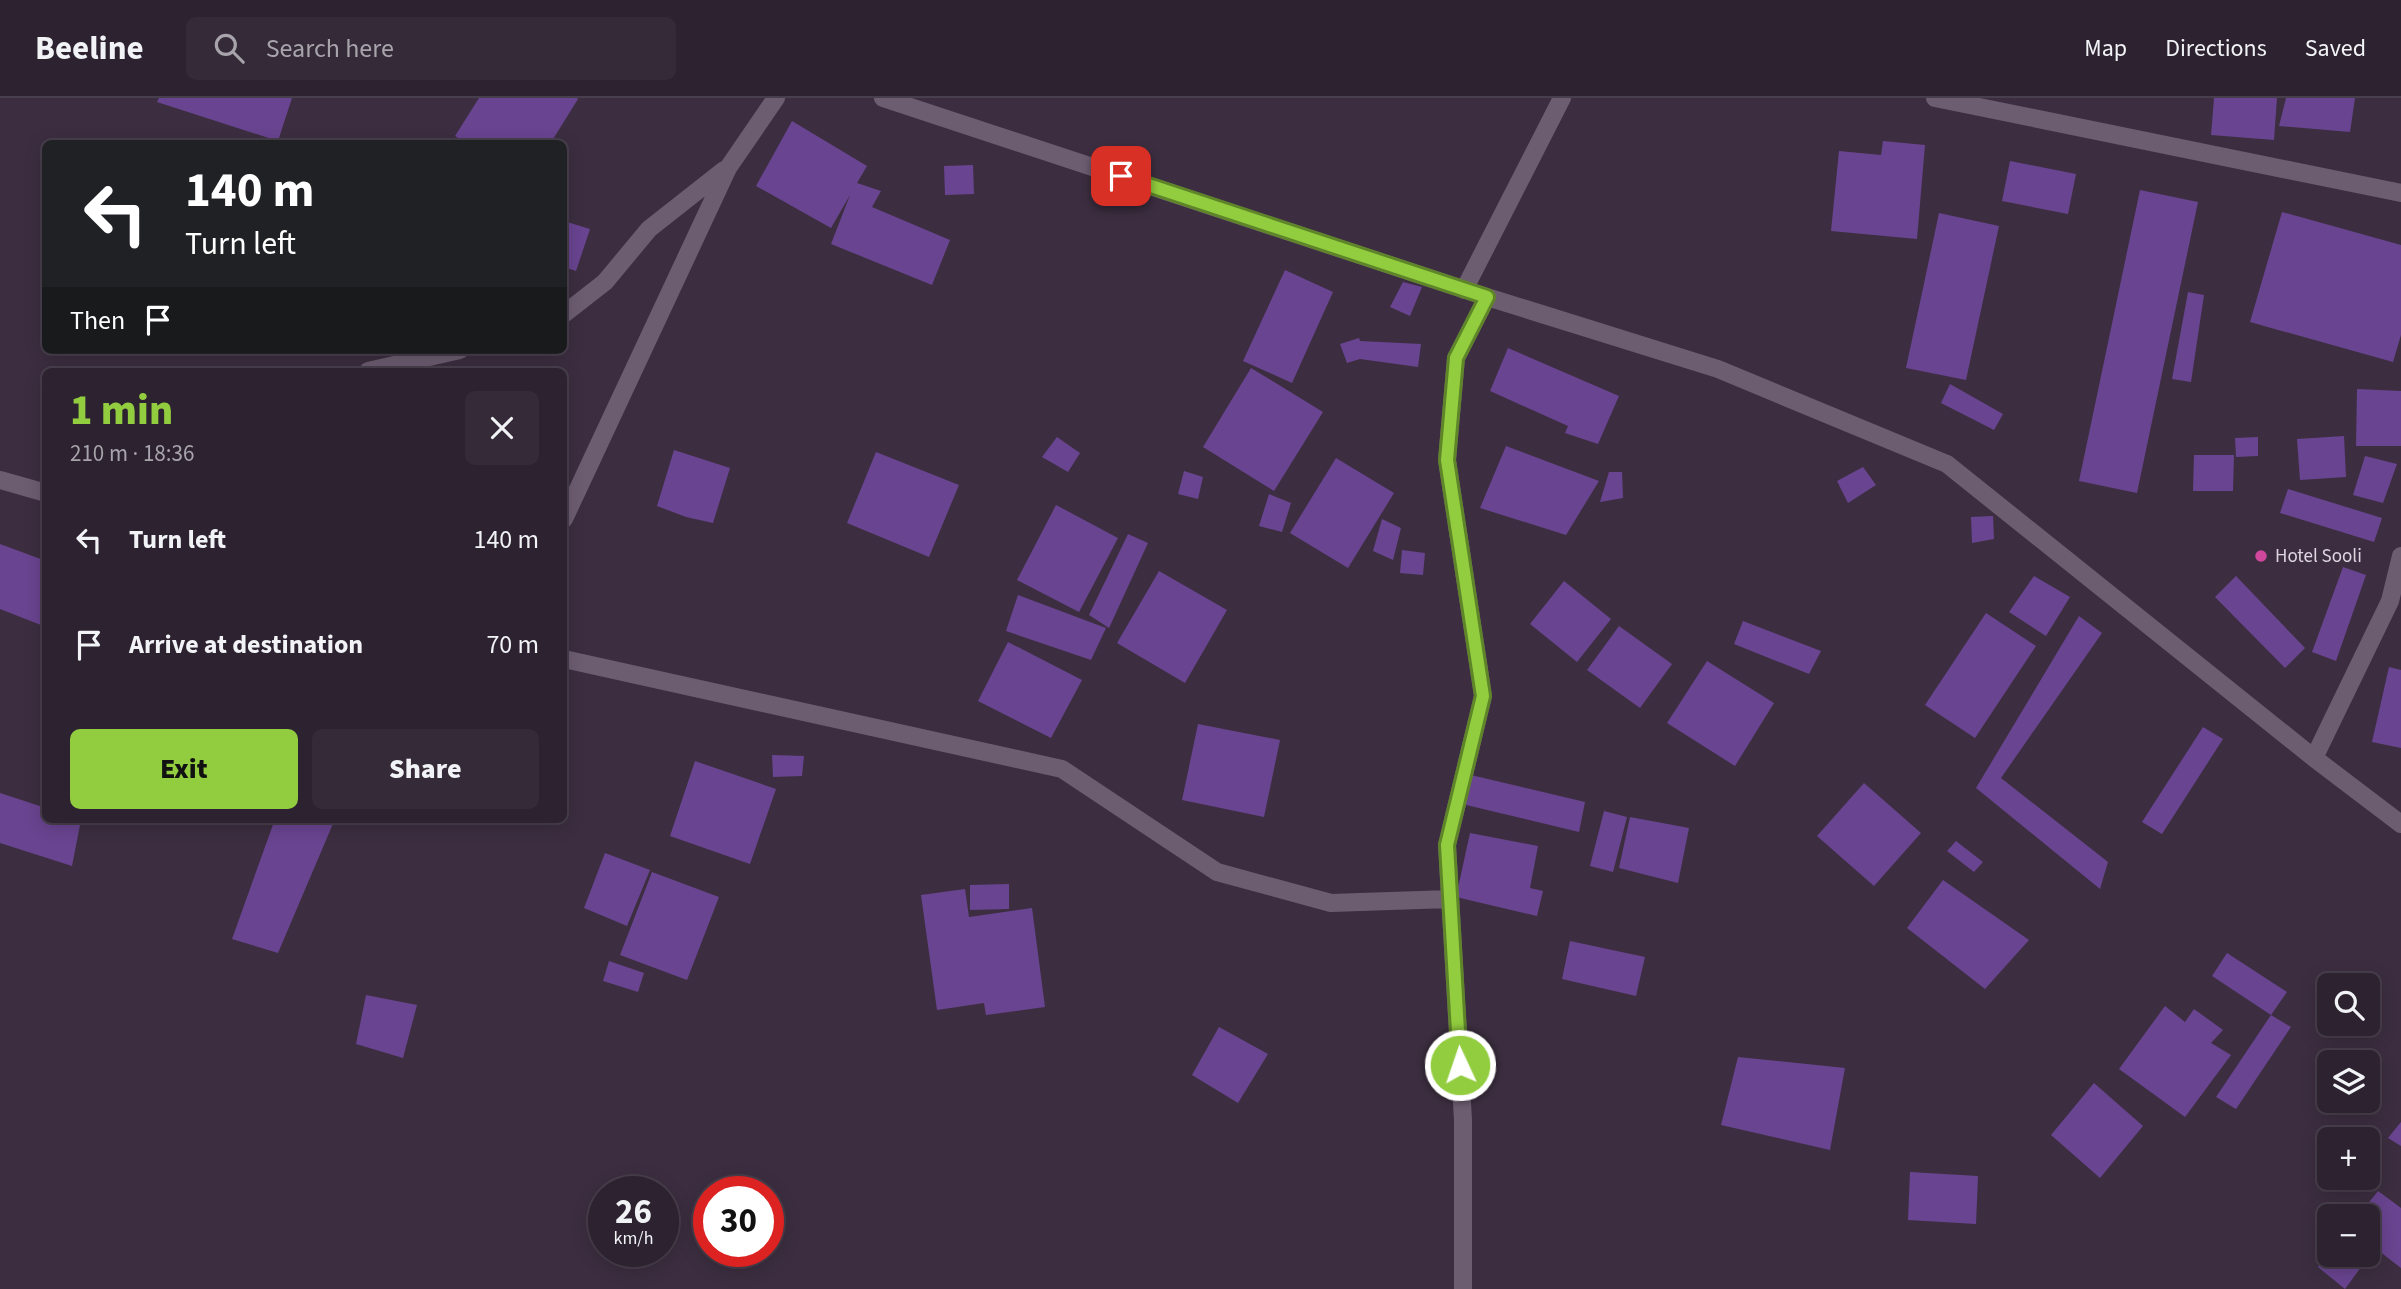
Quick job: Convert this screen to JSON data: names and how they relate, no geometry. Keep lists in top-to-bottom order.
{
  "places": ["Hotel Sooli"],
  "page": {
    "header": "Beeline",
    "search": "Search here",
    "nav": ["Map", "Directions", "Saved"],
    "turn": ["140 m", "Turn left"],
    "then": "Then",
    "heading": ["1 min", "210 m · 18:36"],
    "list": [
      {
        "name": "Turn left",
        "value": "140 m"
      },
      {
        "name": "Arrive at destination",
        "value": "70 m"
      }
    ],
    "buttons": ["Exit", "Share"],
    "map_buttons": ["+", "−"],
    "speed": "26 km/h",
    "limit": "30"
  }
}
